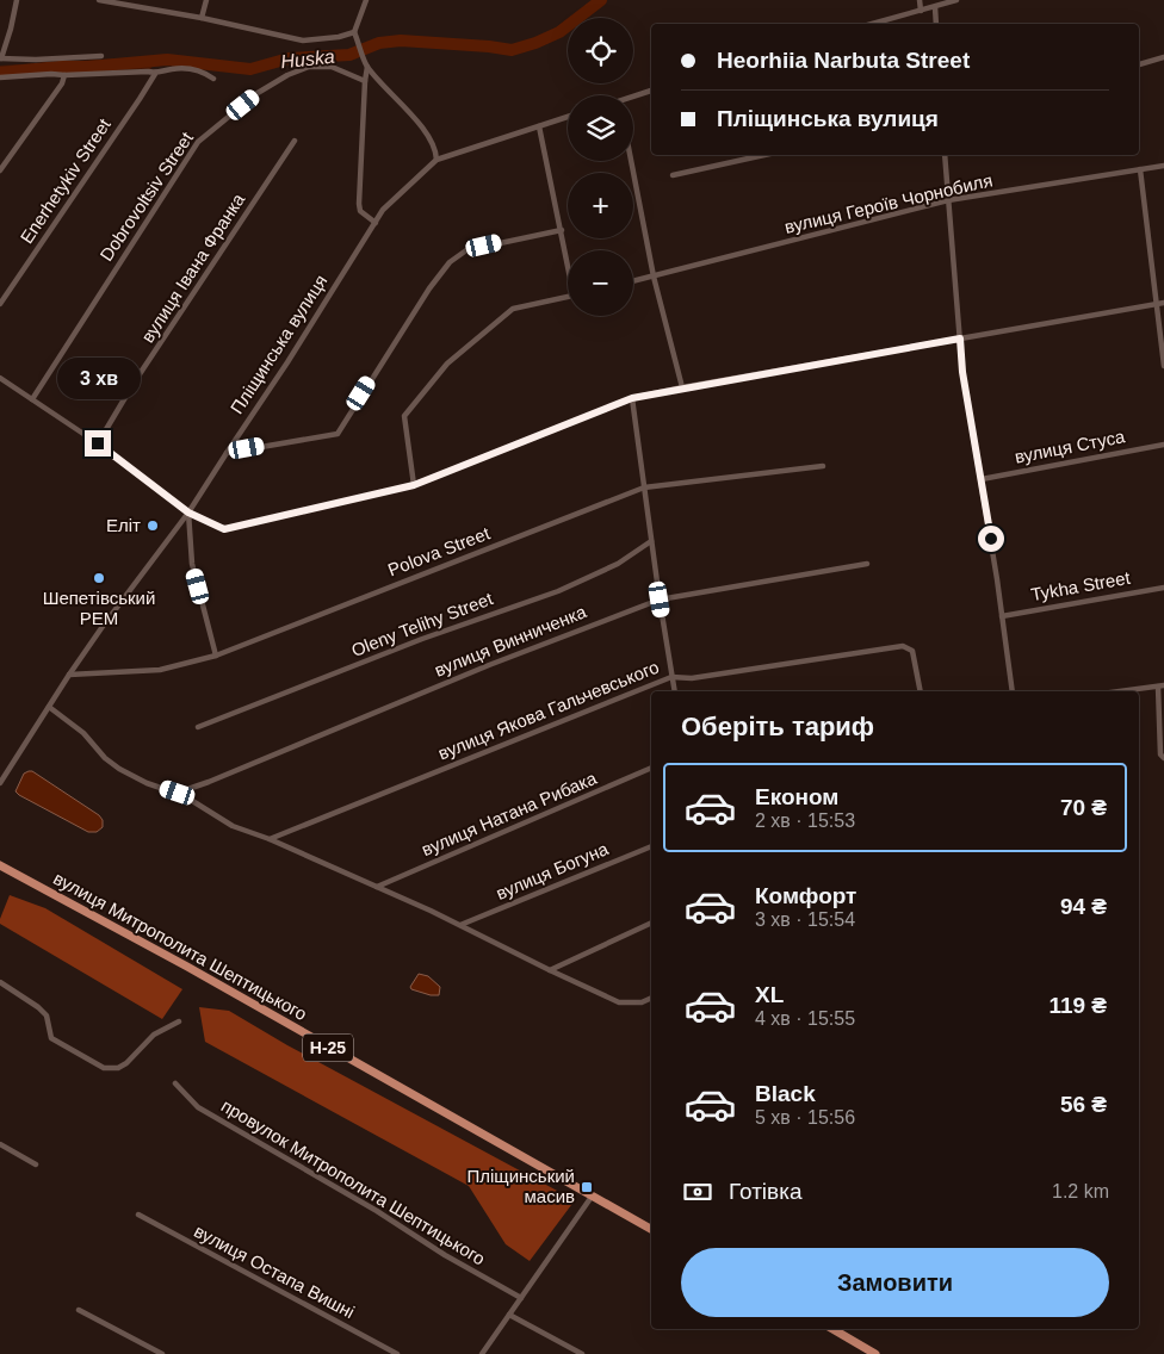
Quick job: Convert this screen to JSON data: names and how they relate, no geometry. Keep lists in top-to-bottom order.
{
  "streets": {
    "main road": ["вулиця Митрополита Шептицького", "Н-25"],
    "street": [
      "Enerhetykiv Street",
      "Dobrovoltsiv Street",
      "вулиця Героїв Чорнобиля",
      "вулиця Івана Франка",
      "Пліщинська вулиця",
      "вулиця Стуса",
      "Polova Street",
      "Tykha Street",
      "Oleny Telihy Street",
      "вулиця Винниченка",
      "вулиця Якова Гальчевського",
      "вулиця Натана Рибака",
      "вулиця Богуна",
      "провулок Митрополита Шептицького",
      "вулиця Остапа Вишні"
    ]
  },
  "crossings": [
    ["Пліщинська вулиця", "Polova Street"]
  ],
  "water": ["Huska"],
  "places": {
    "other": ["Еліт", "Шепетівський РЕМ"],
    "transit": ["Пліщинський масив"]
  },
  "page": {
    "map_buttons": ["+", "−"],
    "banner": ["Heorhiia Narbuta Street", "Пліщинська вулиця"],
    "bubble": "3 хв",
    "heading": "Оберіть тариф",
    "list": [
      {
        "name": "Економ",
        "note": "2 хв · 15:53",
        "value": "70 ₴"
      },
      {
        "name": "Комфорт",
        "note": "3 хв · 15:54",
        "value": "94 ₴"
      },
      {
        "name": "XL",
        "note": "4 хв · 15:55",
        "value": "119 ₴"
      },
      {
        "name": "Black",
        "note": "5 хв · 15:56",
        "value": "56 ₴"
      }
    ],
    "pay": ["Готівка", "1.2 km"],
    "buttons": "Замовити"
  }
}
